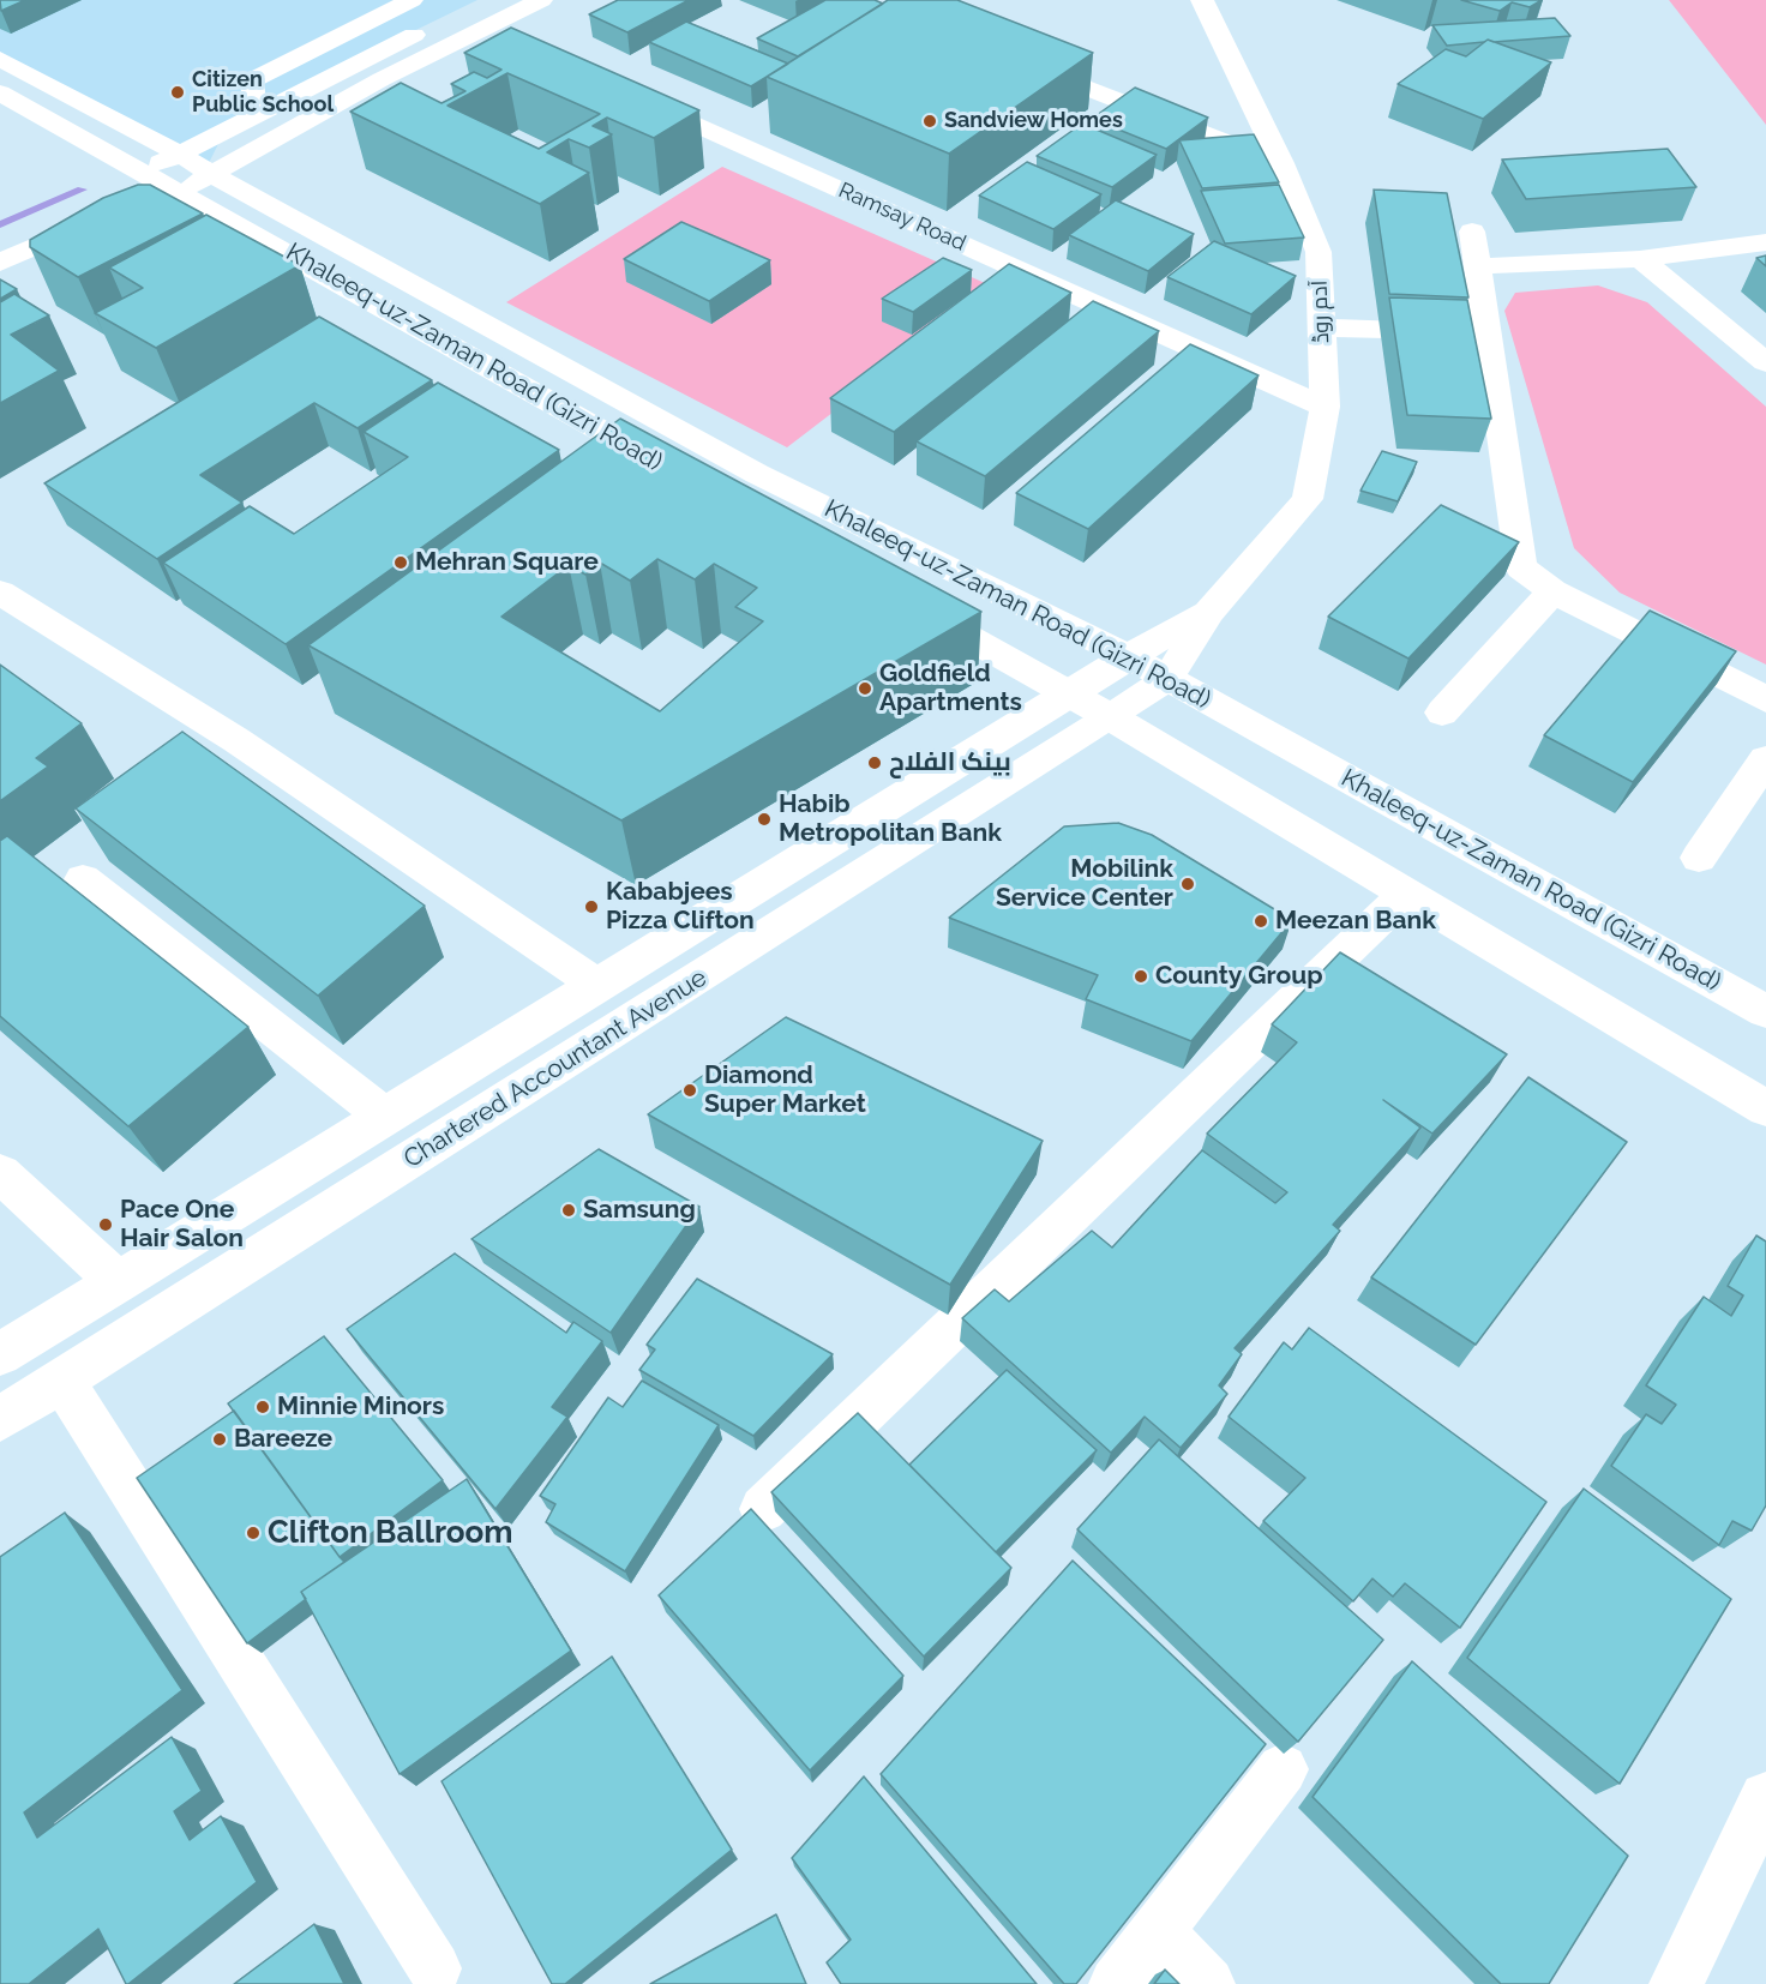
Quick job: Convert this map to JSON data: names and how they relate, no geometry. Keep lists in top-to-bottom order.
{
  "streets": {
    "street": [
      "Ramsay Road",
      "آدم روڈ",
      "Khaleeq-uz-Zaman Road (Gizri Road)",
      "Chartered Accountant Avenue"
    ]
  },
  "crossings": [
    ["Ramsay Road", "آدم روڈ"],
    ["آدم روڈ", "Khaleeq-uz-Zaman Road (Gizri Road)"],
    ["آدم روڈ", "Chartered Accountant Avenue"],
    ["Khaleeq-uz-Zaman Road (Gizri Road)", "Chartered Accountant Avenue"]
  ],
  "places": [
    "Citizen Public School",
    "Sandview Homes",
    "Mehran Square",
    "Goldfield Apartments",
    "بینک الفلاح",
    "Habib Metropolitan Bank",
    "Mobilink Service Center",
    "Kababjees Pizza Clifton",
    "Meezan Bank",
    "County Group",
    "Diamond Super Market",
    "Samsung",
    "Pace One Hair Salon",
    "Minnie Minors",
    "Bareeze",
    "Clifton Ballroom"
  ]
}
